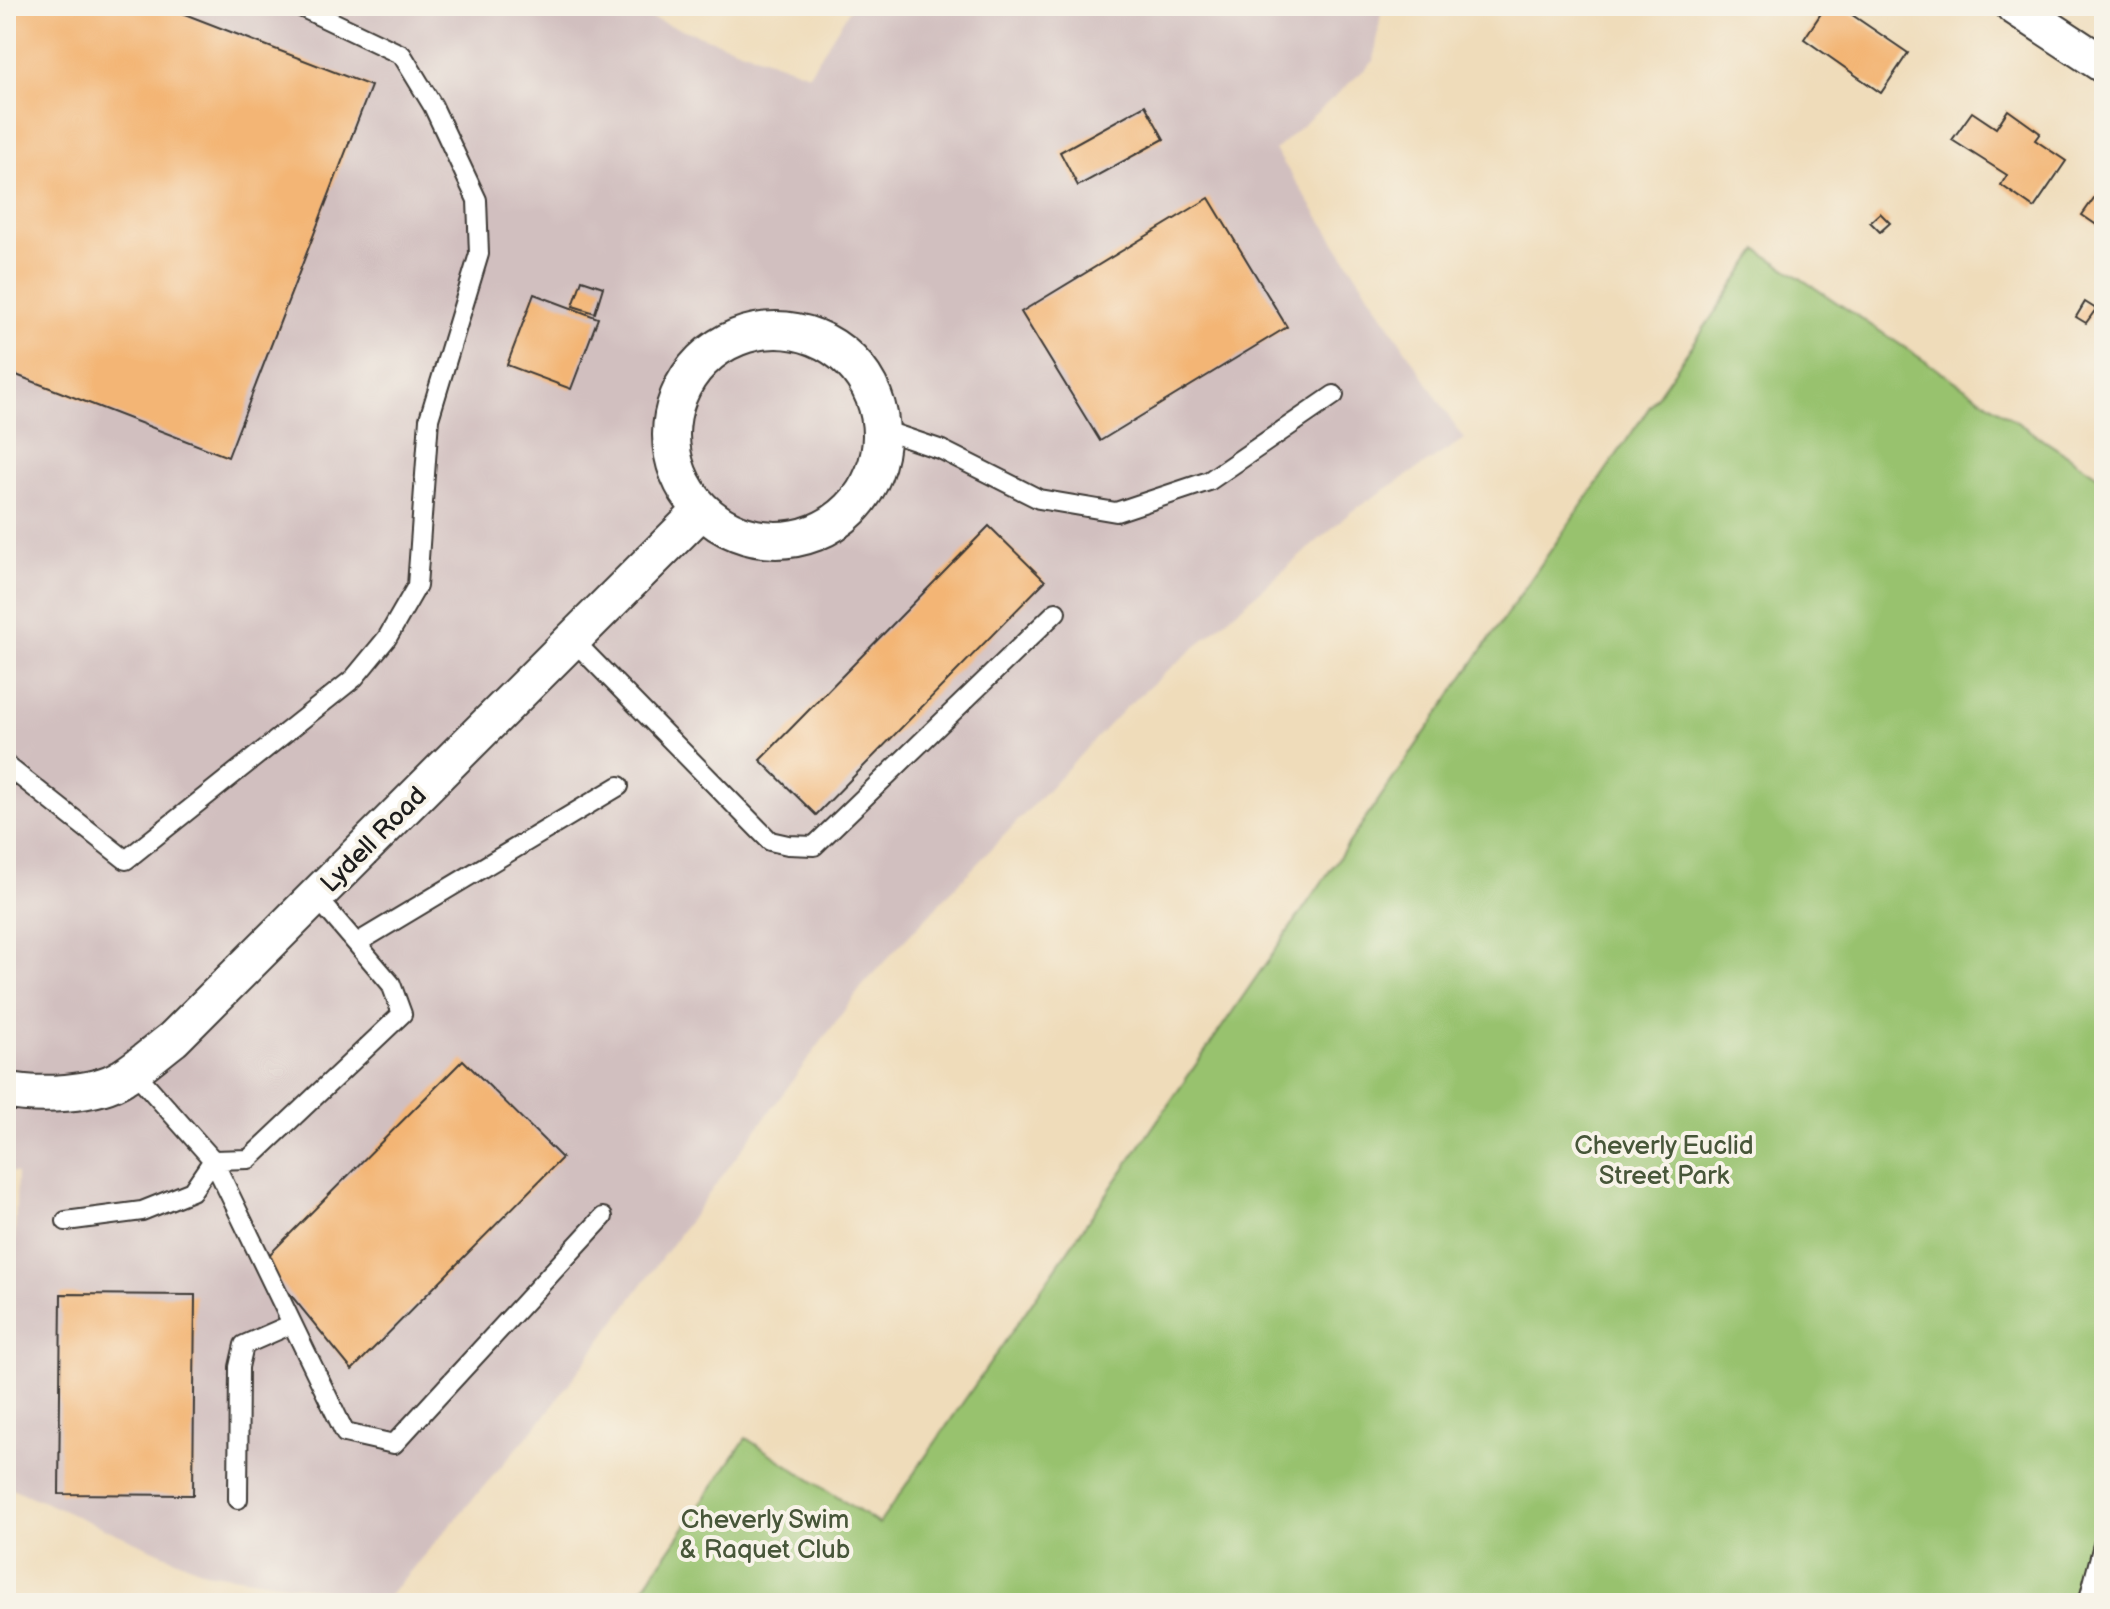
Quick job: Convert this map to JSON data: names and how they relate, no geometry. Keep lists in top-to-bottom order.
{
  "streets": {
    "street": ["Lydell Road"]
  },
  "parks": ["Cheverly Euclid Street Park", "Cheverly Swim & Raquet Club"]
}
